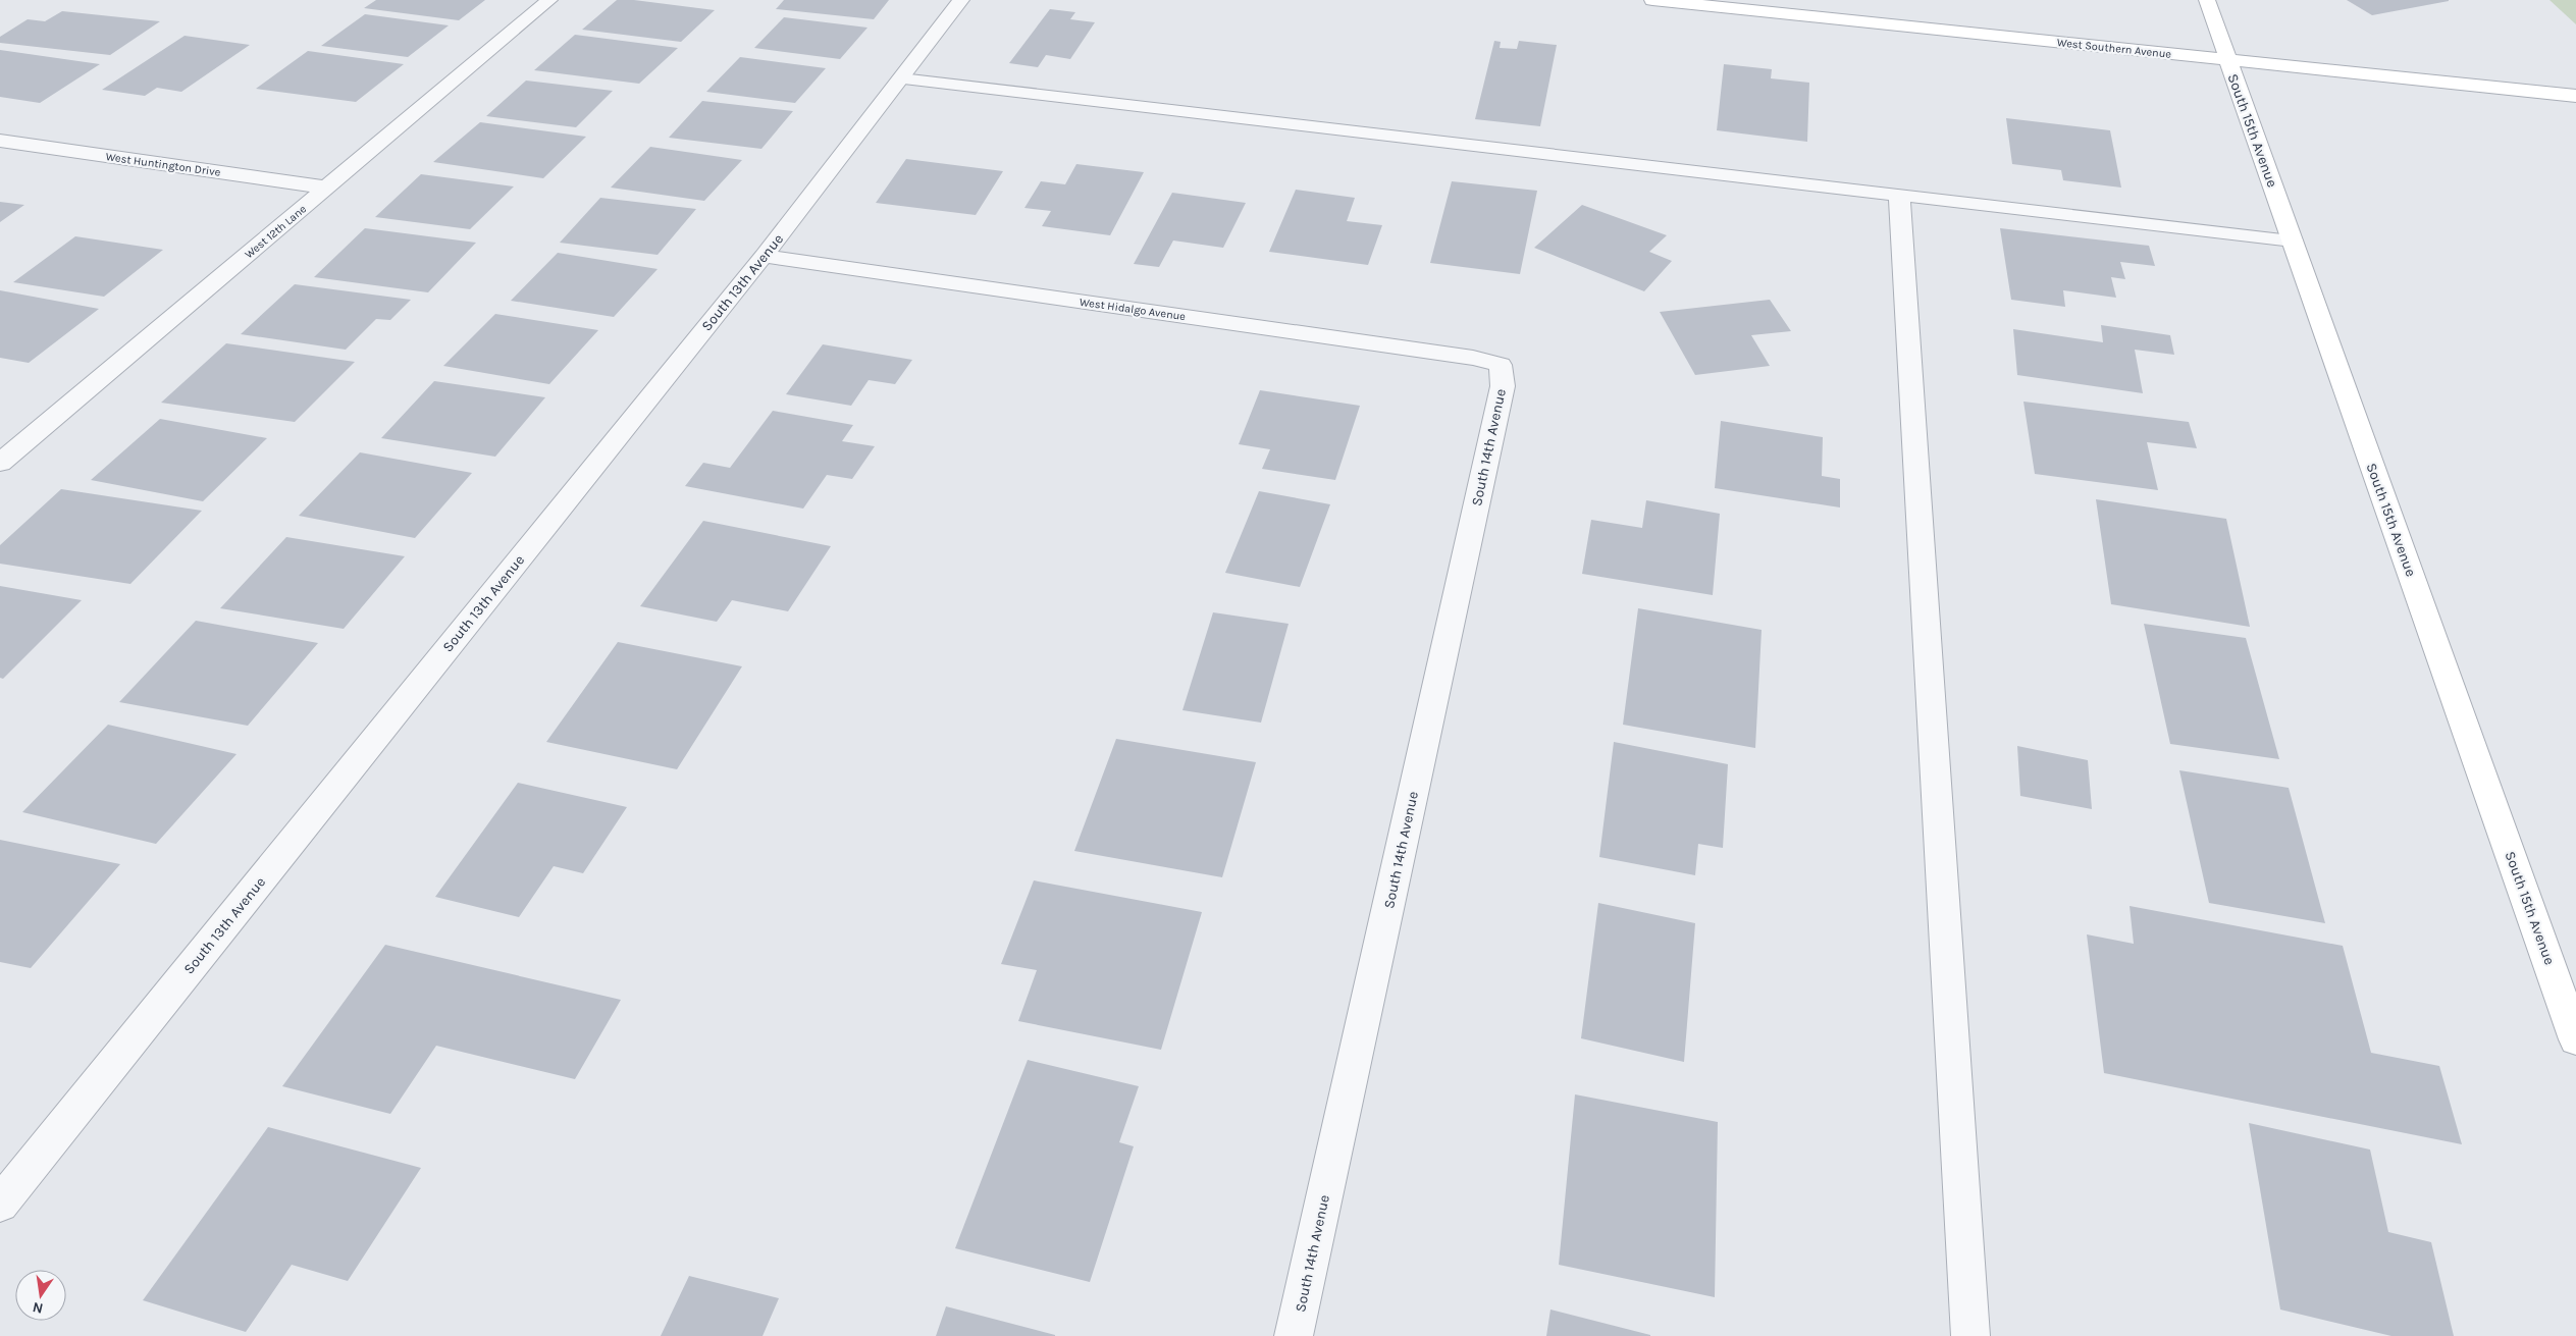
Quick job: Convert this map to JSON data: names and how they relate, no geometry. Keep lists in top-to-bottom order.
{
  "streets": {
    "street": [
      "West Southern Avenue",
      "South 15th Avenue",
      "West Huntington Drive",
      "West 12th Lane",
      "South 13th Avenue",
      "West Hidalgo Avenue",
      "South 14th Avenue"
    ]
  },
  "crossings": [
    ["West Southern Avenue", "South 15th Avenue"],
    ["West Huntington Drive", "West 12th Lane"],
    ["South 13th Avenue", "West Hidalgo Avenue"],
    ["West Hidalgo Avenue", "South 14th Avenue"]
  ],
  "north": "bottom"
}
